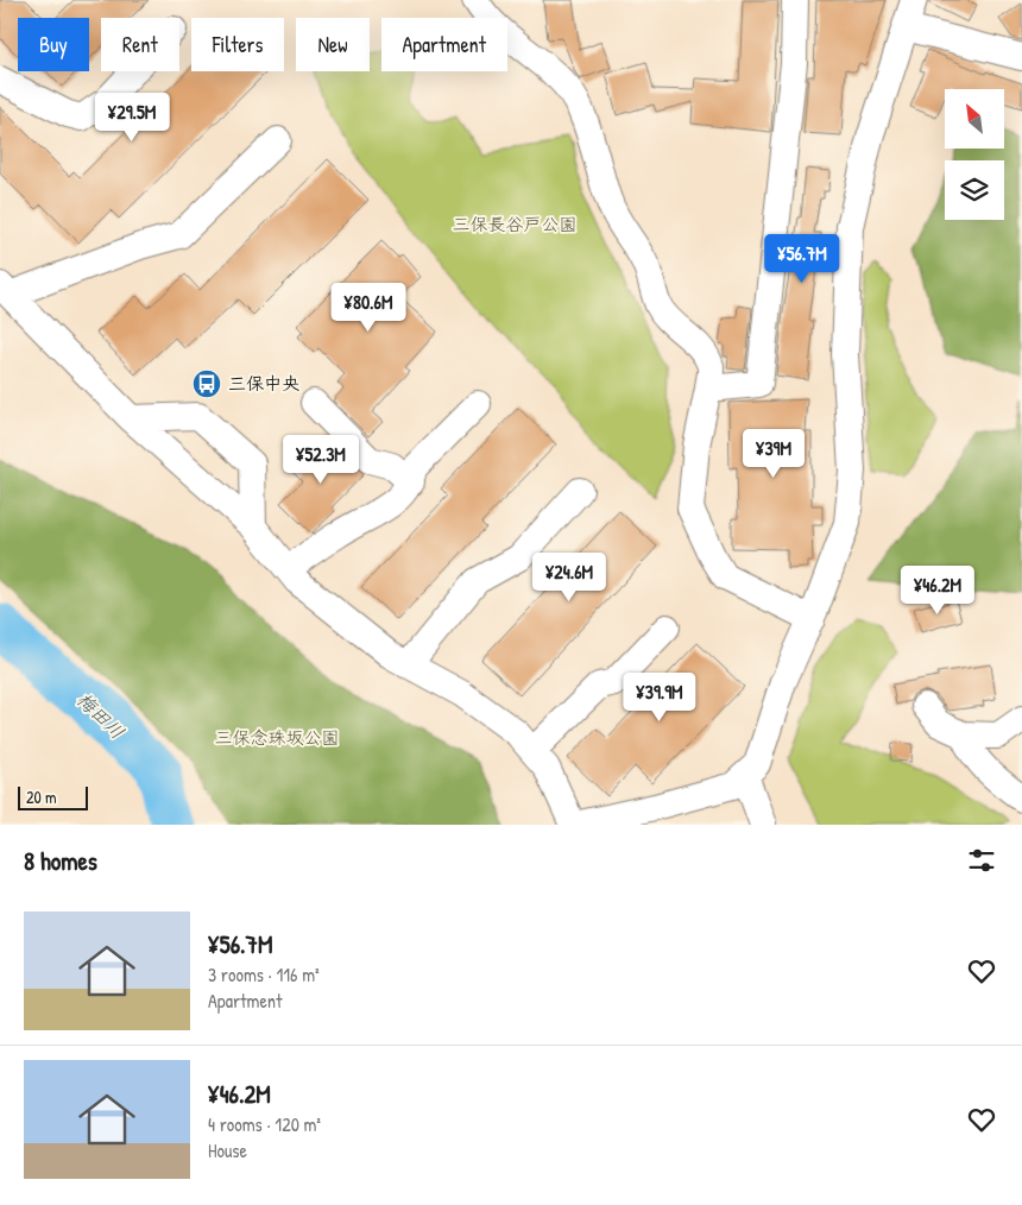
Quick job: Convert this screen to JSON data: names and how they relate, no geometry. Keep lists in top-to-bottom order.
{
  "water": ["梅田川"],
  "parks": ["三保長谷戸公園", "三保念珠坂公園"],
  "places": {
    "bus stop": ["三保中央"]
  },
  "scale_bar": "20 m",
  "north": "top left",
  "page": {
    "chip": [
      "Buy",
      "Rent",
      "Filters",
      "New",
      "Apartment"
    ],
    "price": [
      "¥29.5M",
      "¥56.7M",
      "¥80.6M",
      "¥39M",
      "¥52.3M",
      "¥24.6M",
      "¥46.2M",
      "¥39.9M"
    ],
    "scale": "20 m",
    "heading": "8 homes",
    "list": [
      {
        "name": "¥56.7M",
        "note": "3 rooms · 116 m² · Apartment"
      },
      {
        "name": "¥46.2M",
        "note": "4 rooms · 120 m² · House"
      }
    ]
  }
}
